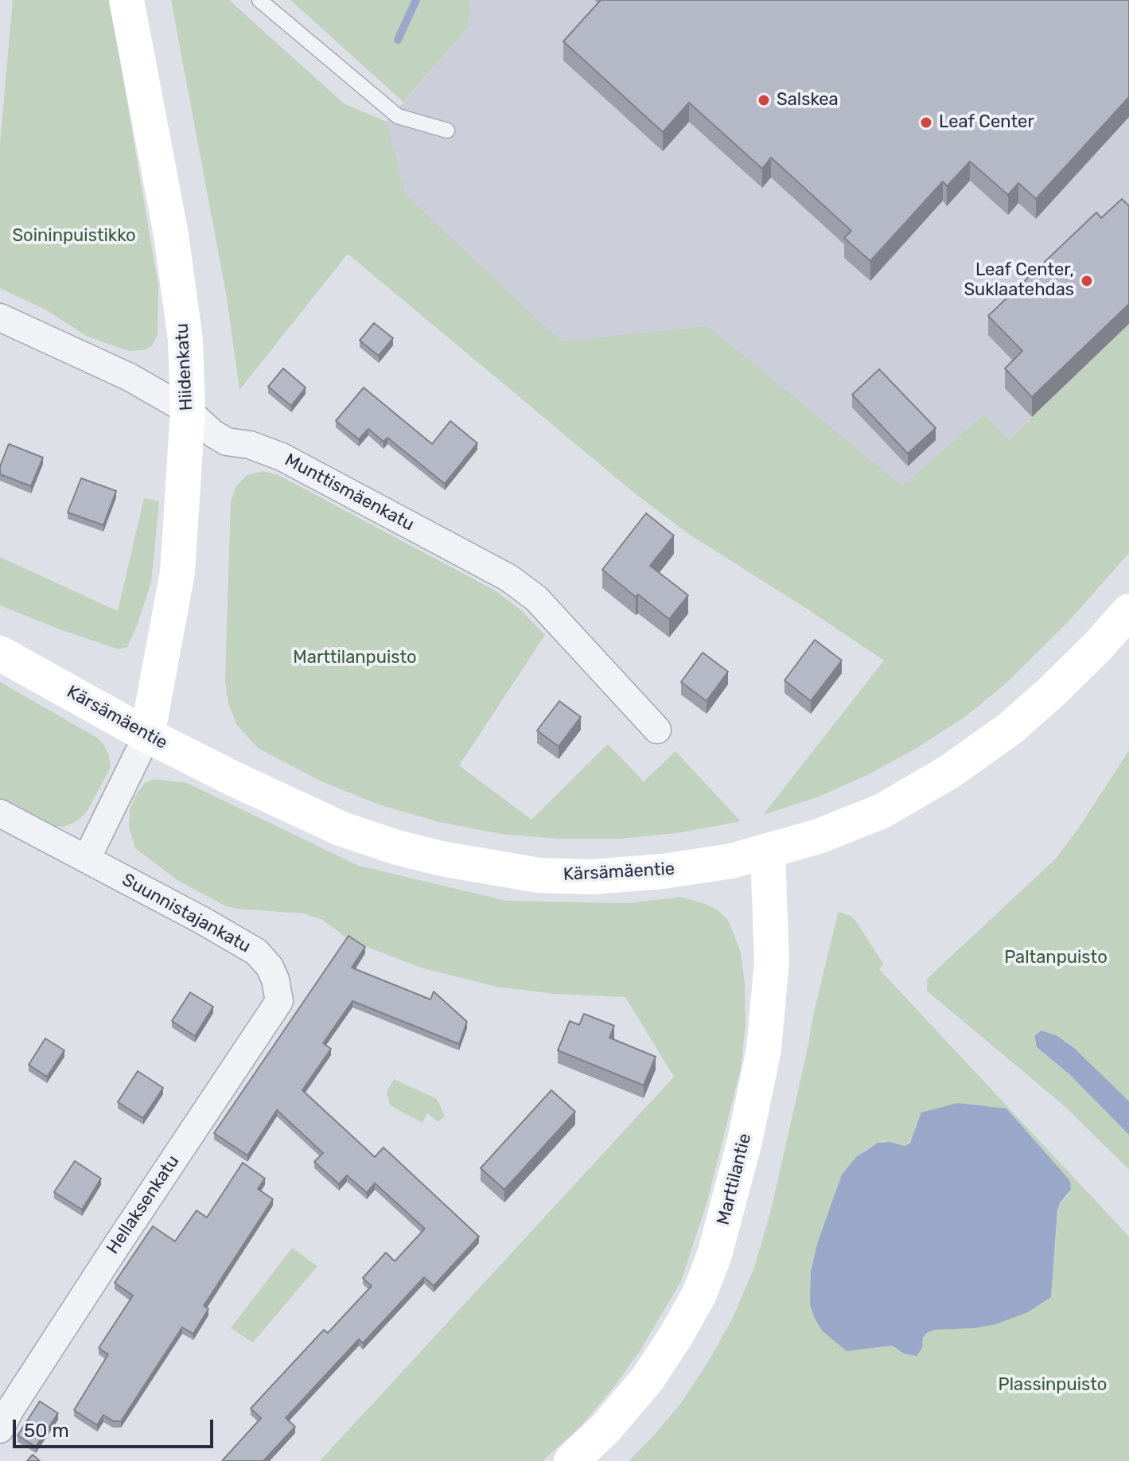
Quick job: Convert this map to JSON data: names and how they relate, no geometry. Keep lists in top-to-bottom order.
{
  "streets": {
    "street": [
      "Hiidenkatu",
      "Munttismäenkatu",
      "Kärsämäentie",
      "Suunnistajankatu",
      "Marttilantie",
      "Hellaksenkatu"
    ]
  },
  "crossings": [
    ["Hiidenkatu", "Munttismäenkatu"],
    ["Hiidenkatu", "Kärsämäentie"],
    ["Kärsämäentie", "Marttilantie"],
    ["Suunnistajankatu", "Hellaksenkatu"]
  ],
  "parks": [
    "Soininpuistikko",
    "Marttilanpuisto",
    "Paltanpuisto",
    "Plassinpuisto"
  ],
  "places": ["Salskea", "Leaf Center", "Leaf Center, Suklaatehdas"],
  "scale_bar": "50 m"
}
